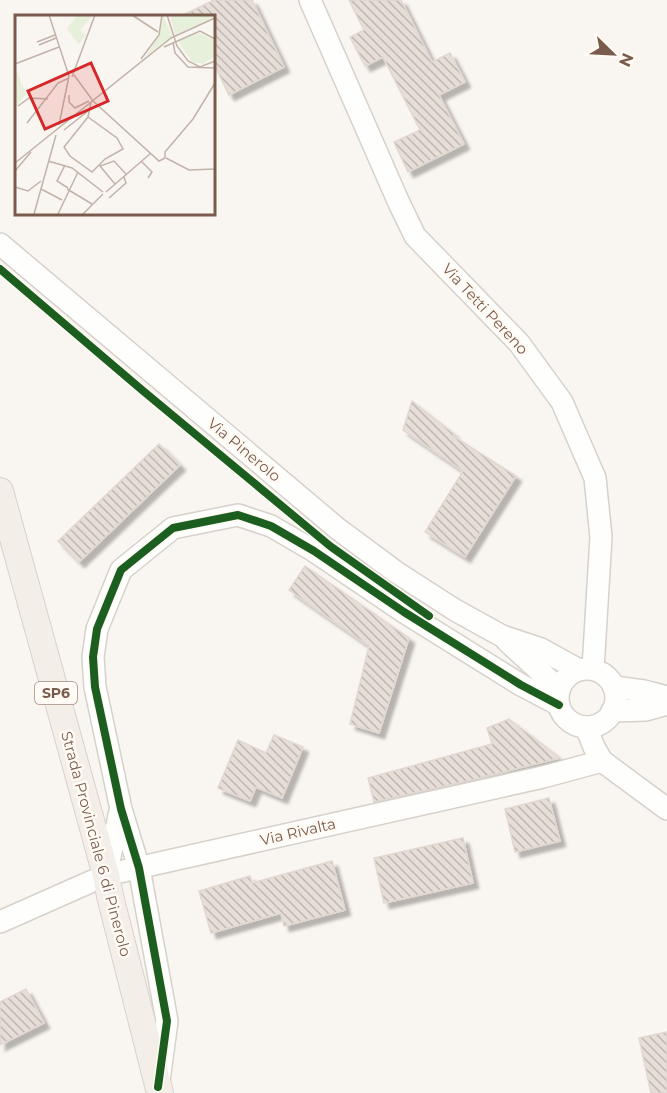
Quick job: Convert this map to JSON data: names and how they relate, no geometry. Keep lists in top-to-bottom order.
{
  "streets": {
    "main road": ["SP6", "Strada Provinciale 6 di Pinerolo"],
    "street": ["Via Tetti Pereno", "Via Pinerolo", "Via Rivalta"]
  },
  "crossings": [
    ["Via Tetti Pereno", "Via Pinerolo"],
    ["Via Rivalta", "Strada Provinciale 6 di Pinerolo"]
  ],
  "north": "bottom right"
}
